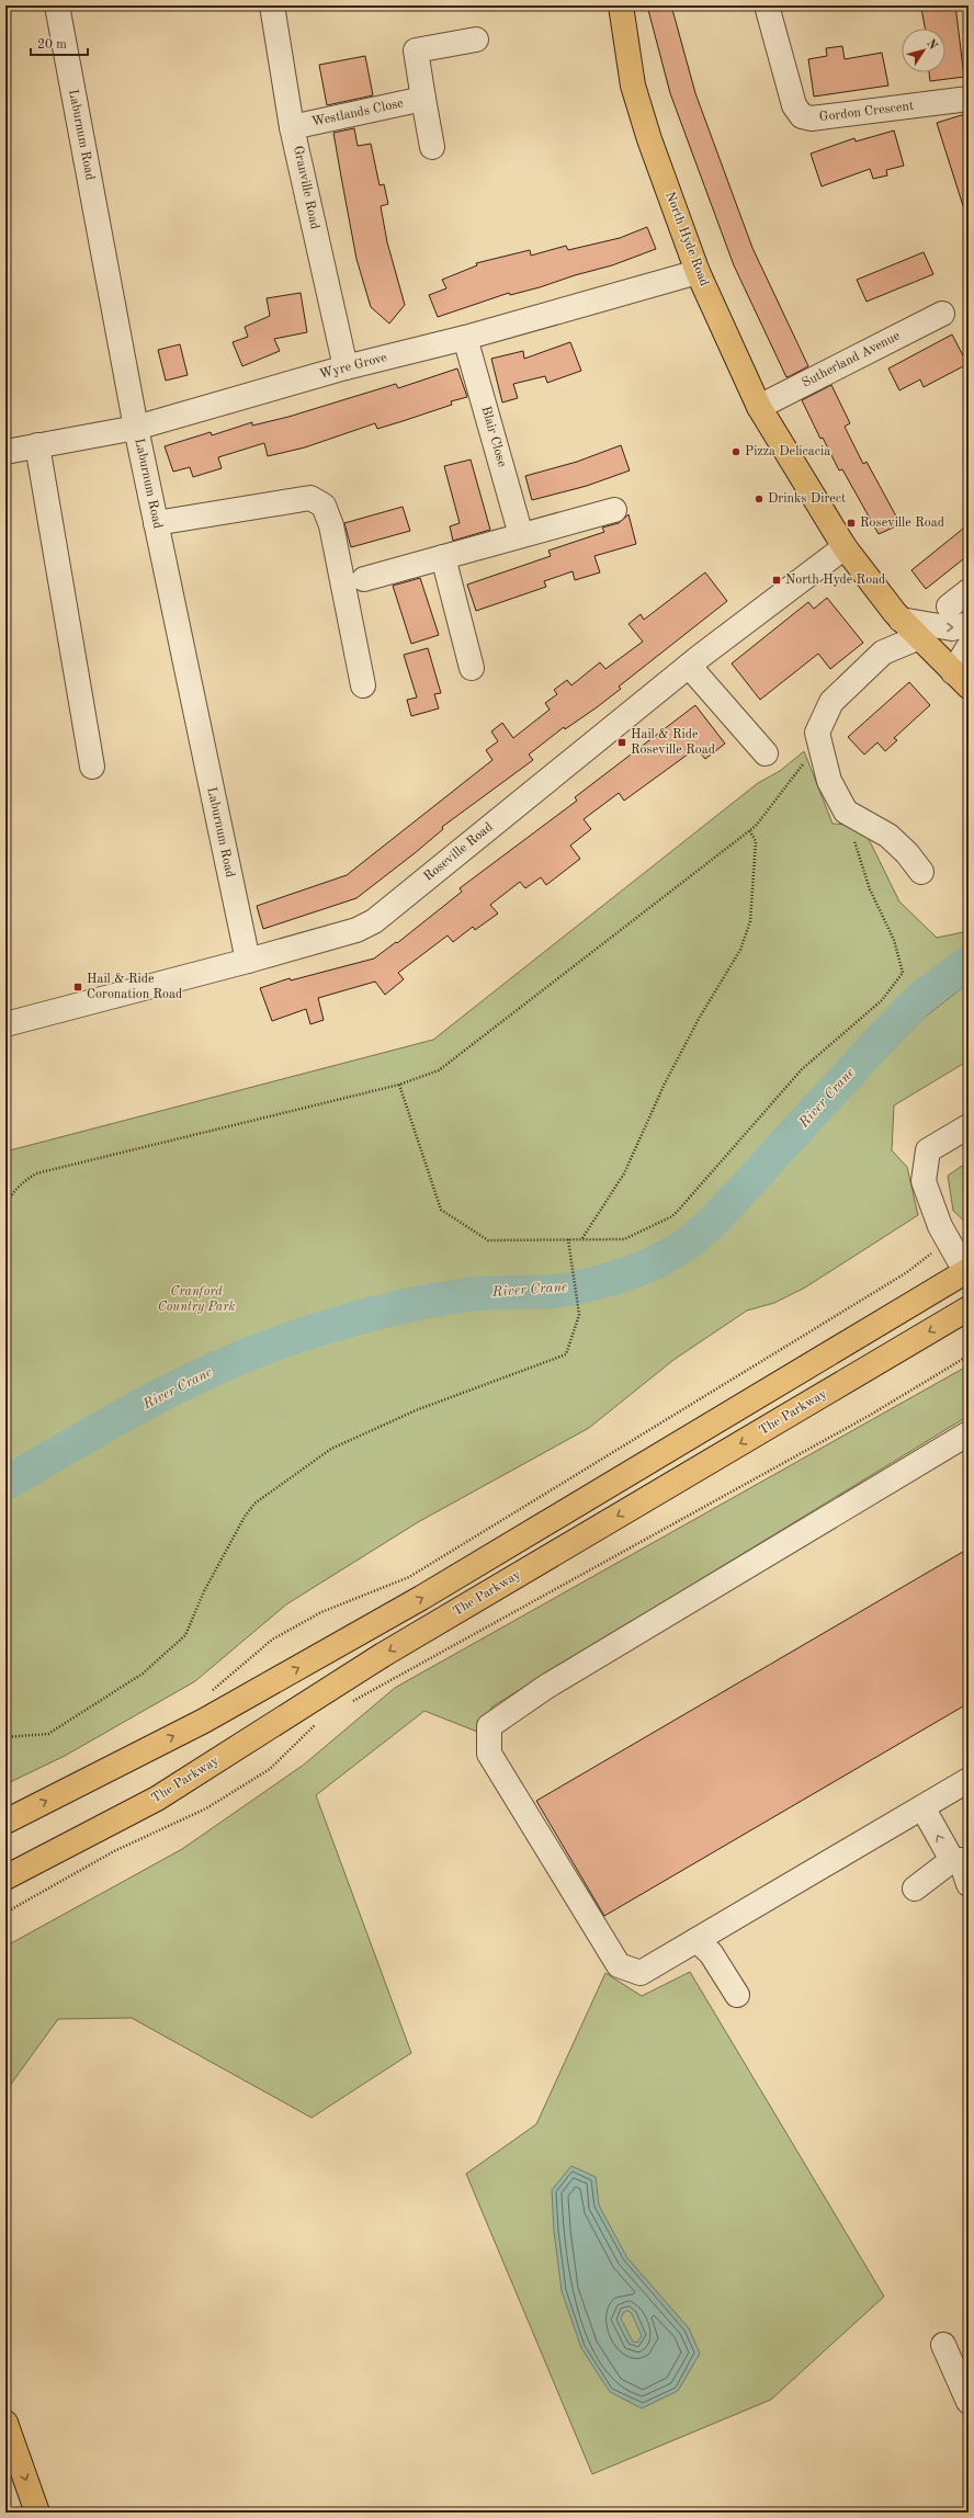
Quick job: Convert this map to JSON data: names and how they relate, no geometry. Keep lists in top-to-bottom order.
{
  "streets": {
    "main road": ["North Hyde Road", "The Parkway"],
    "street": [
      "Gordon Crescent",
      "Westlands Close",
      "Laburnum Road",
      "Granville Road",
      "Sutherland Avenue",
      "Wyre Grove",
      "Blair Close",
      "Roseville Road"
    ]
  },
  "crossings": [
    ["Westlands Close", "Granville Road"],
    ["Laburnum Road", "Wyre Grove"],
    ["Laburnum Road", "Roseville Road"],
    ["Granville Road", "Wyre Grove"],
    ["North Hyde Road", "Sutherland Avenue"],
    ["North Hyde Road", "Wyre Grove"],
    ["North Hyde Road", "Roseville Road"],
    ["Wyre Grove", "Blair Close"]
  ],
  "water": ["River Crane"],
  "parks": ["Cranford Country Park"],
  "places": {
    "other": ["Pizza Delicacia", "Drinks Direct"],
    "transit": [
      "Roseville Road",
      "North Hyde Road",
      "Hail & Ride Roseville Road",
      "Hail & Ride Coronation Road"
    ]
  },
  "scale_bar": "20 m",
  "north": "top right"
}
